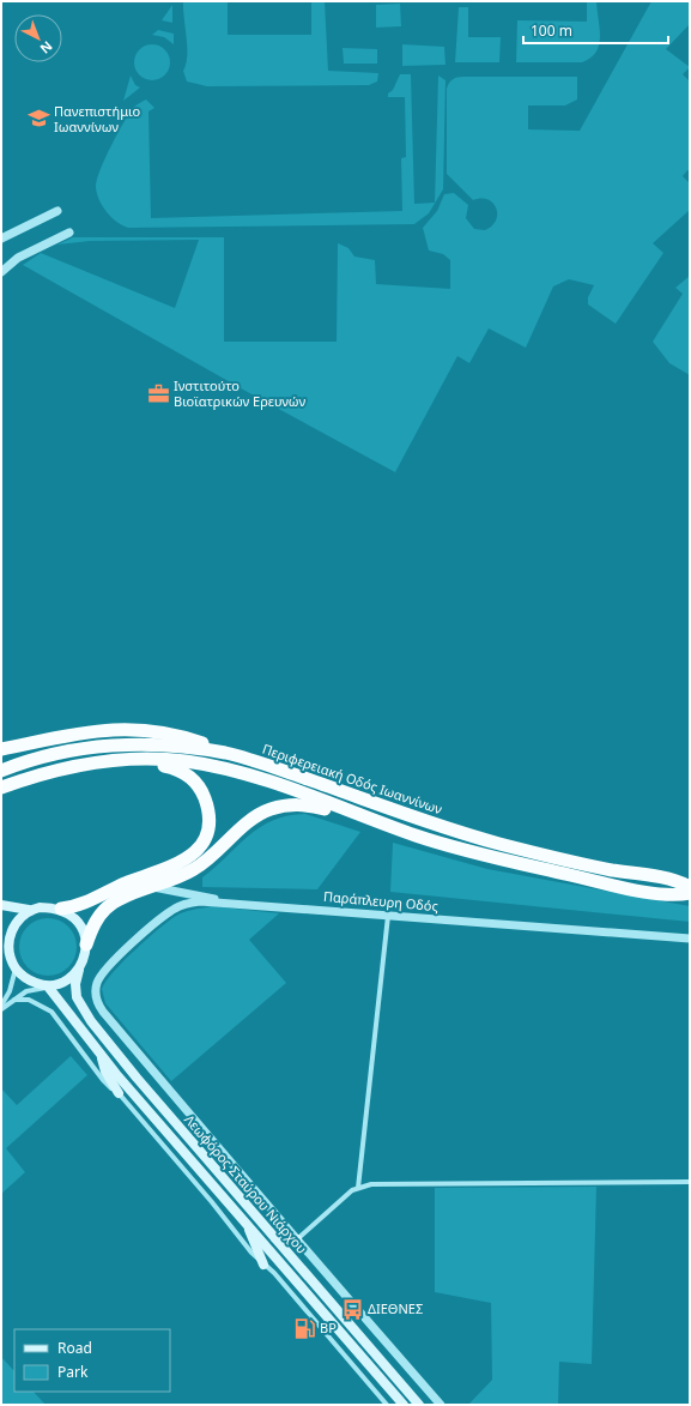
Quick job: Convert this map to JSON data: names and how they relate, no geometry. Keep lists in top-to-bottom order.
{
  "streets": {
    "highway": ["Περιφερειακή Οδός Ιωαννίνων"],
    "main road": ["Λεωφόρος Σταύρου Νιάρχου"],
    "street": ["Παράπλευρη Οδός"]
  },
  "places": {
    "school or university": ["Πανεπιστήμιο Ιωαννίνων"],
    "office": ["Ινστιτούτο Βιοϊατρικών Ερευνών"],
    "bus stop": ["ΔΙΕΘΝΕΣ"],
    "fuel station": ["BP"]
  },
  "legend": ["Road", "Park"],
  "scale_bar": "100 m",
  "north": "bottom right"
}
